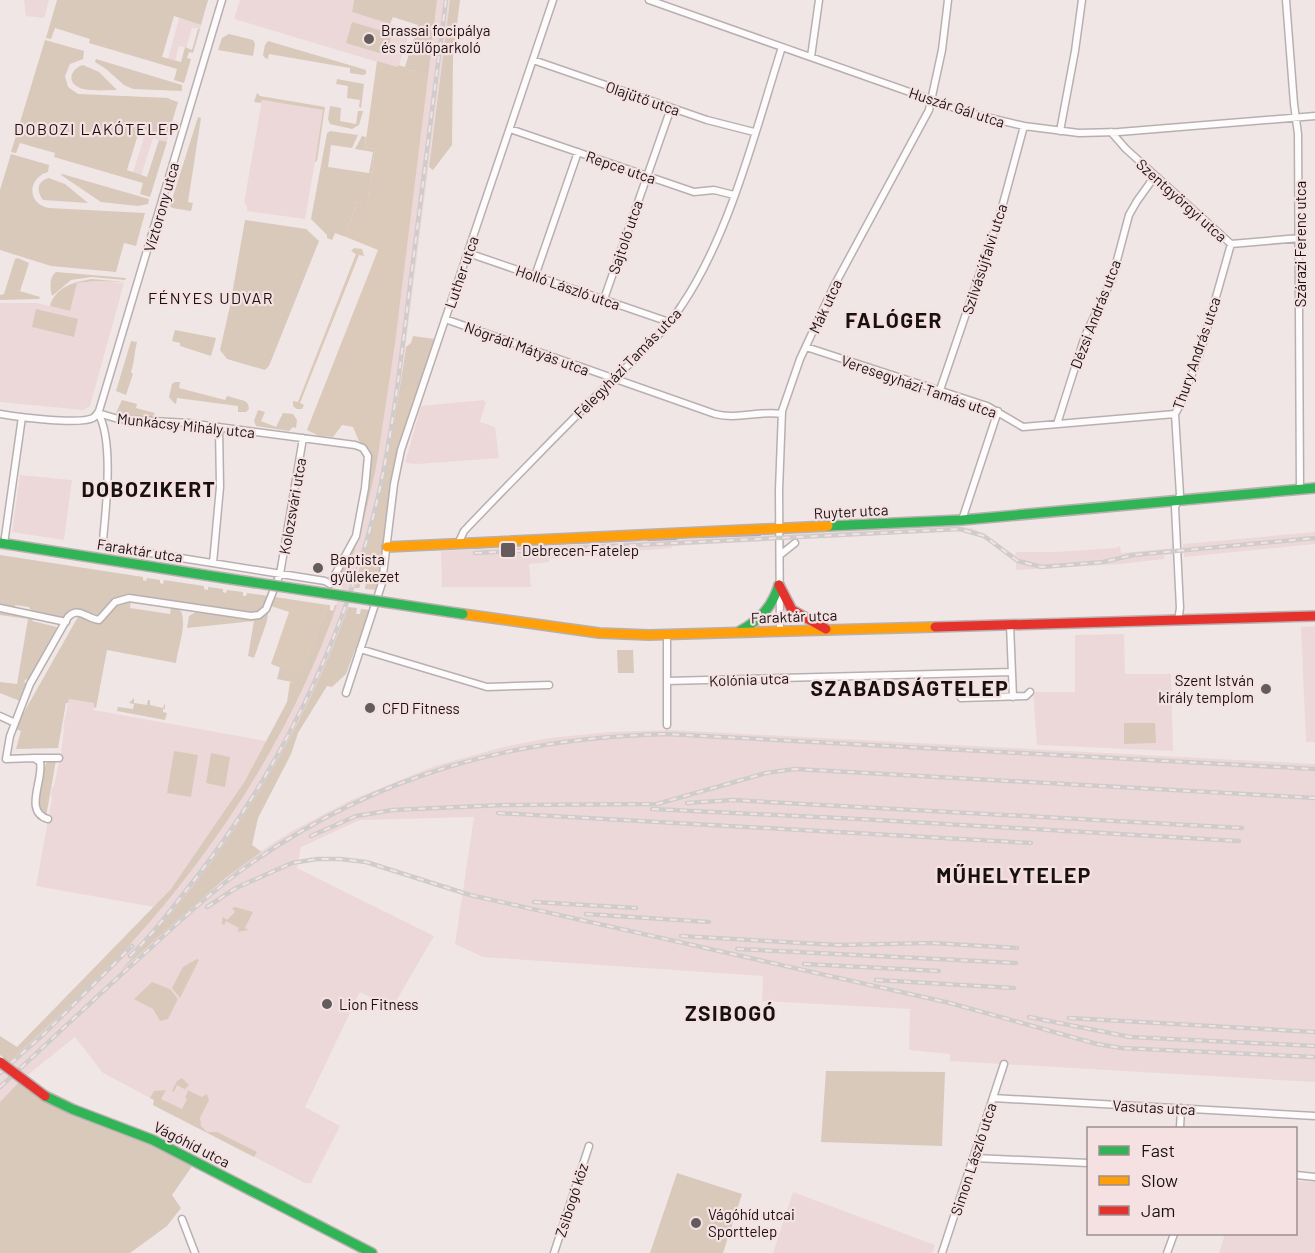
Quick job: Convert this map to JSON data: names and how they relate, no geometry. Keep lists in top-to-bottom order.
{
  "streets": {
    "main road": ["Ruyter utca", "Faraktár utca", "Vágóhíd utca"],
    "street": [
      "Olajütő utca",
      "Huszár Gál utca",
      "Repce utca",
      "Szentgyörgyi utca",
      "Víztorony utca",
      "Sajtoló utca",
      "Szárazi Ferenc utca",
      "Szilvásújfalvi utca",
      "Luther utca",
      "Holló László utca",
      "Mák utca",
      "Dézsi András utca",
      "Nógrádi Mátyás utca",
      "Thury András utca",
      "Félegyházi Tamás utca",
      "Veresegyházi Tamás utca",
      "Munkácsy Mihály utca",
      "Kolozsvári utca",
      "Kolónia utca",
      "Vasutas utca",
      "Simon László utca",
      "Zsibogó köz"
    ]
  },
  "crossings": [
    ["Olajütő utca", "Sajtoló utca"],
    ["Olajütő utca", "Luther utca"],
    ["Olajütő utca", "Félegyházi Tamás utca"],
    ["Huszár Gál utca", "Szentgyörgyi utca"],
    ["Huszár Gál utca", "Szárazi Ferenc utca"],
    ["Huszár Gál utca", "Szilvásújfalvi utca"],
    ["Huszár Gál utca", "Mák utca"],
    ["Huszár Gál utca", "Félegyházi Tamás utca"],
    ["Repce utca", "Sajtoló utca"],
    ["Repce utca", "Luther utca"],
    ["Repce utca", "Félegyházi Tamás utca"],
    ["Szentgyörgyi utca", "Szárazi Ferenc utca"],
    ["Szentgyörgyi utca", "Dézsi András utca"],
    ["Szentgyörgyi utca", "Thury András utca"],
    ["Víztorony utca", "Munkácsy Mihály utca"],
    ["Víztorony utca", "Faraktár utca"],
    ["Sajtoló utca", "Holló László utca"],
    ["Szárazi Ferenc utca", "Ruyter utca"],
    ["Szilvásújfalvi utca", "Veresegyházi Tamás utca"],
    ["Luther utca", "Holló László utca"],
    ["Luther utca", "Nógrádi Mátyás utca"],
    ["Luther utca", "Ruyter utca"],
    ["Holló László utca", "Félegyházi Tamás utca"],
    ["Mák utca", "Nógrádi Mátyás utca"],
    ["Mák utca", "Veresegyházi Tamás utca"],
    ["Mák utca", "Ruyter utca"],
    ["Mák utca", "Faraktár utca"],
    ["Dézsi András utca", "Veresegyházi Tamás utca"],
    ["Nógrádi Mátyás utca", "Félegyházi Tamás utca"],
    ["Thury András utca", "Veresegyházi Tamás utca"],
    ["Thury András utca", "Ruyter utca"],
    ["Thury András utca", "Faraktár utca"],
    ["Félegyházi Tamás utca", "Ruyter utca"],
    ["Munkácsy Mihály utca", "Kolozsvári utca"],
    ["Munkácsy Mihály utca", "Faraktár utca"],
    ["Kolozsvári utca", "Faraktár utca"],
    ["Vasutas utca", "Simon László utca"]
  ],
  "districts": [
    "DOBOZI LAKÓTELEP",
    "FÉNYES UDVAR",
    "FALÓGER",
    "DOBOZIKERT",
    "SZABADSÁGTELEP",
    "MŰHELYTELEP",
    "ZSIBOGÓ"
  ],
  "places": {
    "other": [
      "Brassai focipálya és szülőparkoló",
      "Baptista gyülekezet",
      "Szent István király templom",
      "CFD Fitness",
      "Lion Fitness",
      "Vágóhíd utcai Sporttelep"
    ],
    "transit": ["Debrecen-Fatelep"]
  },
  "legend": ["Fast", "Slow", "Jam"]
}
